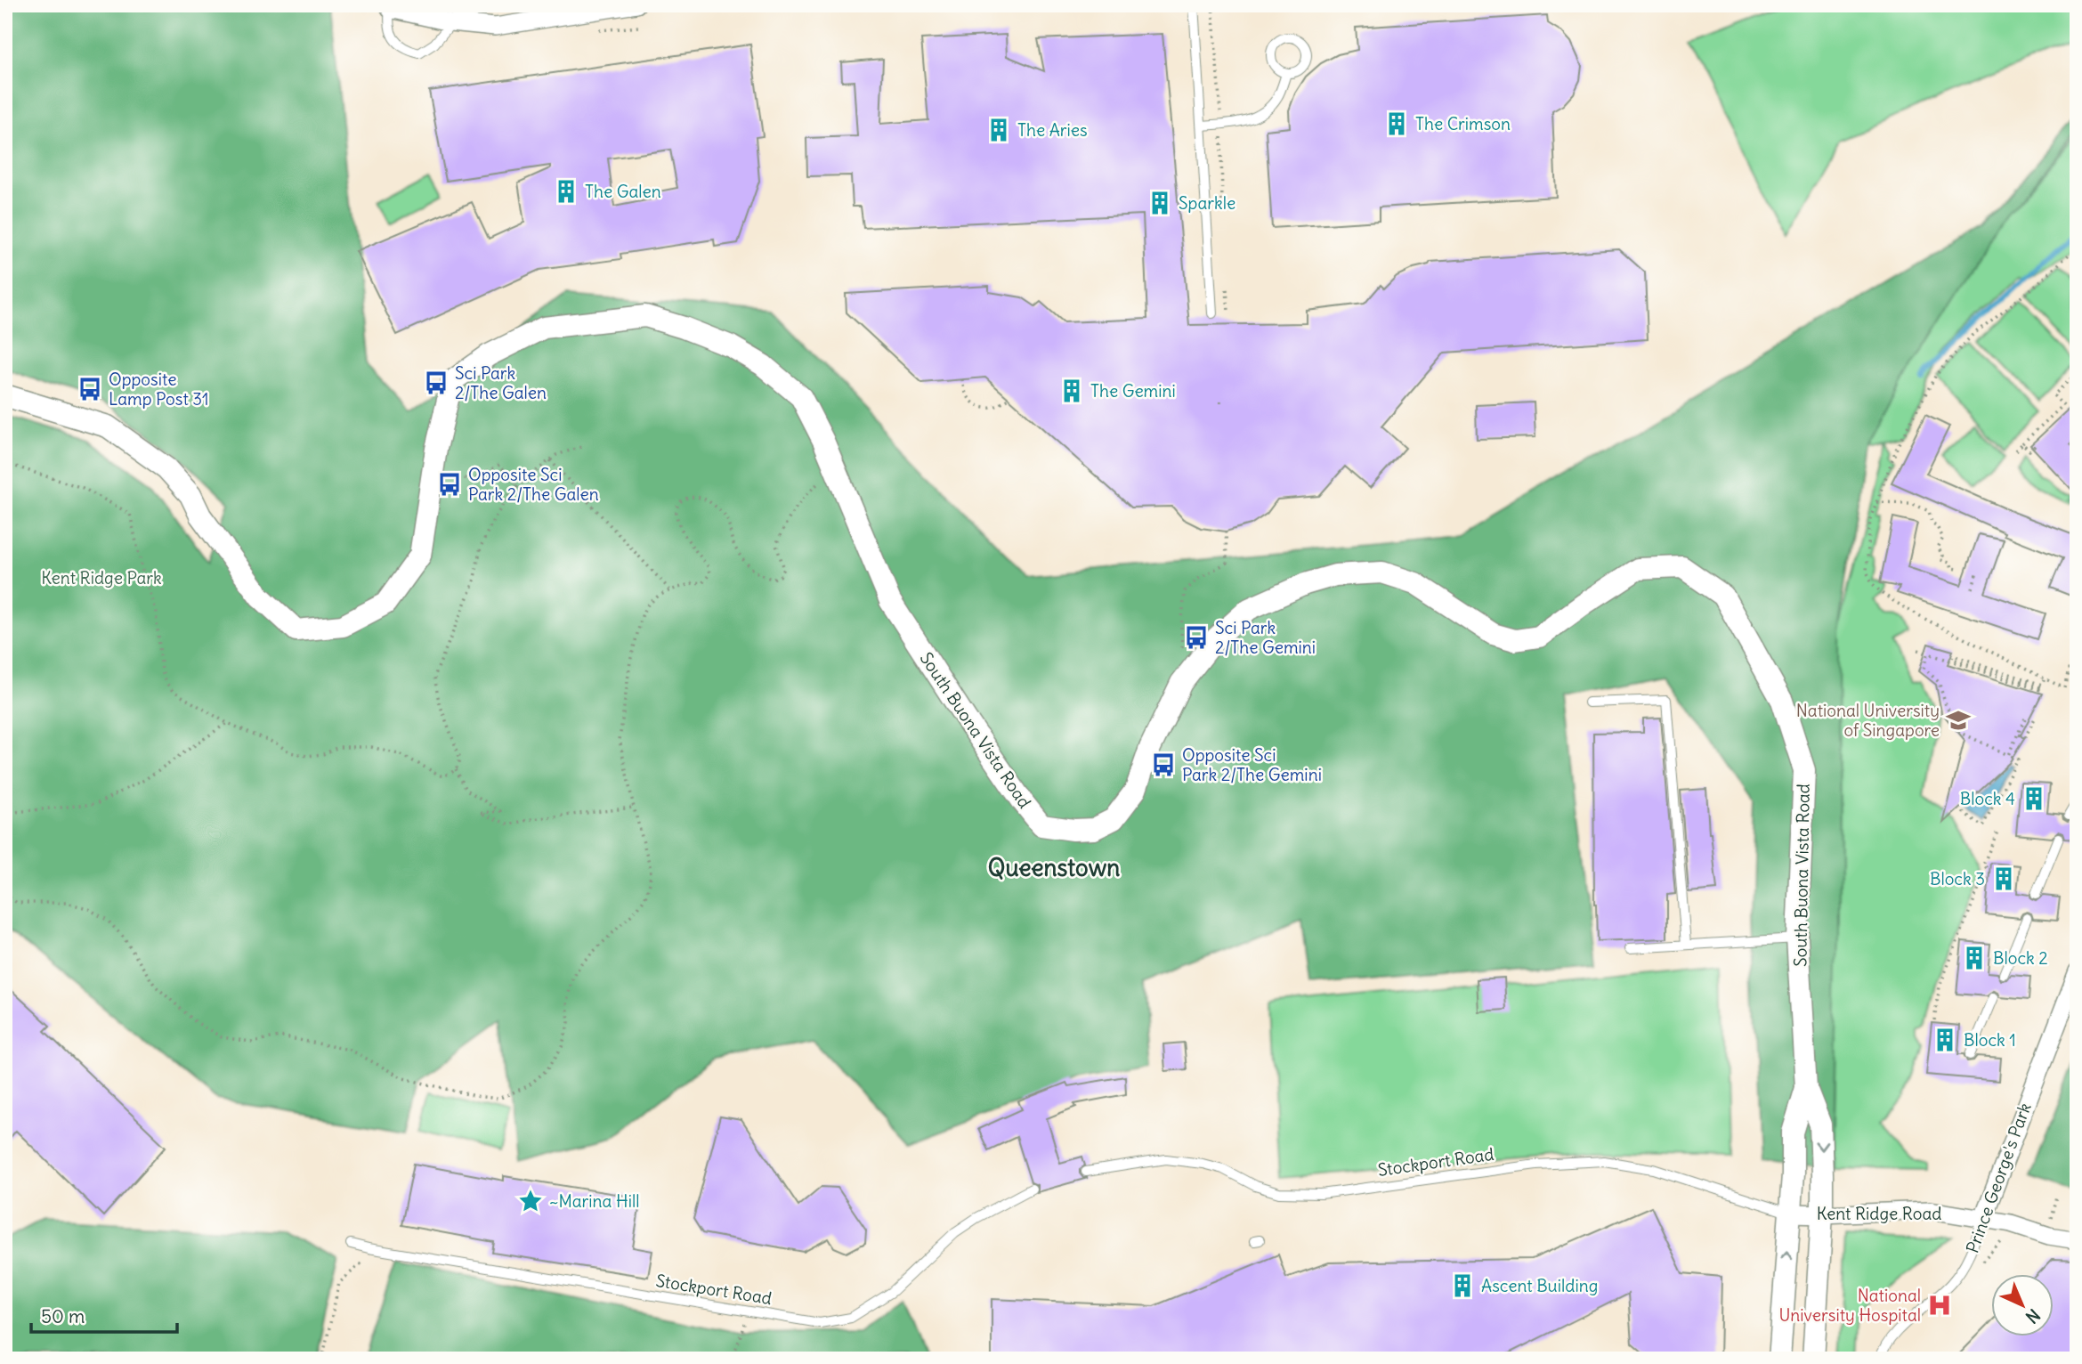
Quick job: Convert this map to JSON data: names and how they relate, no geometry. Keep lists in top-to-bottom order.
{
  "streets": {
    "street": ["South Buona Vista Road", "Prince George's Park", "Kent Ridge Road"],
    "lane": ["Stockport Road"]
  },
  "crossings": [
    ["South Buona Vista Road", "Stockport Road"],
    ["South Buona Vista Road", "Kent Ridge Road"],
    ["Stockport Road", "Kent Ridge Road"],
    ["Prince George's Park", "Kent Ridge Road"]
  ],
  "districts": ["Queenstown"],
  "parks": ["Kent Ridge Park"],
  "places": {
    "building": [
      "The Crimson",
      "The Aries",
      "The Galen",
      "Sparkle",
      "The Gemini",
      "Block 4",
      "Block 3",
      "Block 2",
      "Block 1",
      "Ascent Building"
    ],
    "bus stop": [
      "Sci Park 2/The Galen",
      "Opposite Lamp Post 31",
      "Opposite Sci Park 2/The Galen",
      "Sci Park 2/The Gemini",
      "Opposite Sci Park 2/The Gemini"
    ],
    "school or university": ["National University of Singapore"],
    "place": ["~Marina Hill"],
    "hospital": ["National University Hospital"]
  },
  "scale_bar": "50 m",
  "north": "bottom right"
}
